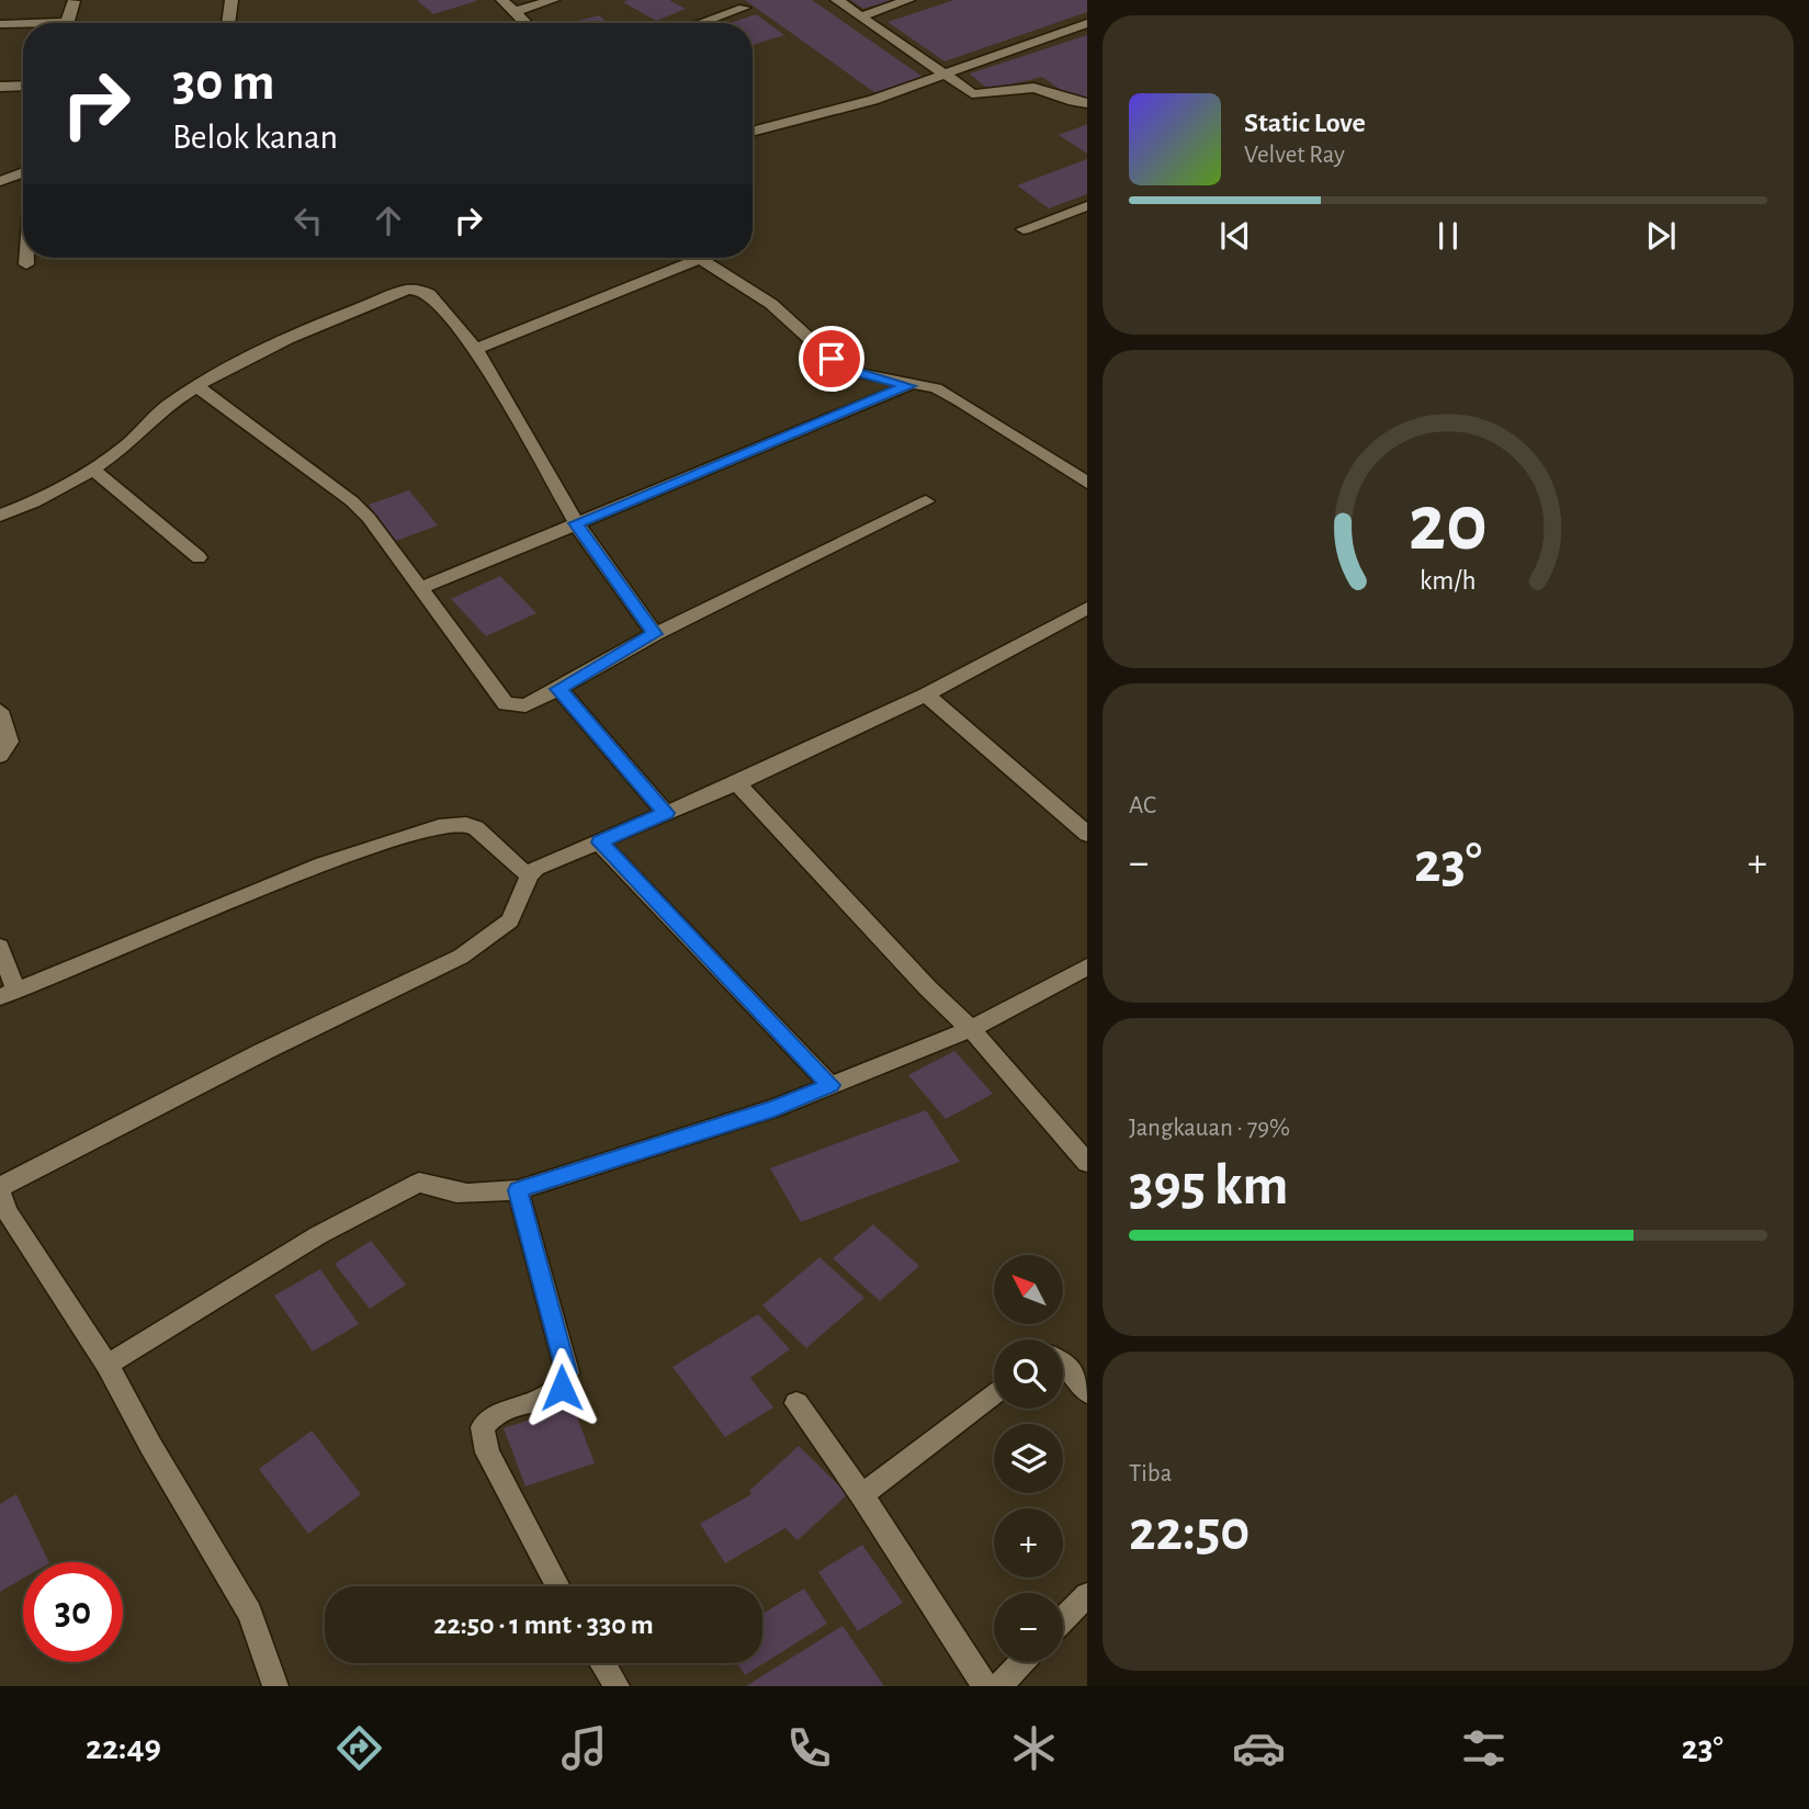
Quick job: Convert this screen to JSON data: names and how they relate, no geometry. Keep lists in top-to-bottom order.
{
  "north": "top left",
  "page": {
    "turn": ["30 m", "Belok kanan"],
    "song": ["Static Love", "Velvet Ray"],
    "tile": [
      "AC",
      ["Jangkauan · 79%", "395 km"],
      ["Tiba", "22:50"]
    ],
    "heat": ["−", "23°", "+"],
    "map_buttons": ["+", "−"],
    "limit": "30",
    "trip": "22:50 · 1 mnt · 330 m",
    "tabs": ["22:49", "23°"],
    "gauge": ["20", "km/h"]
  }
}
